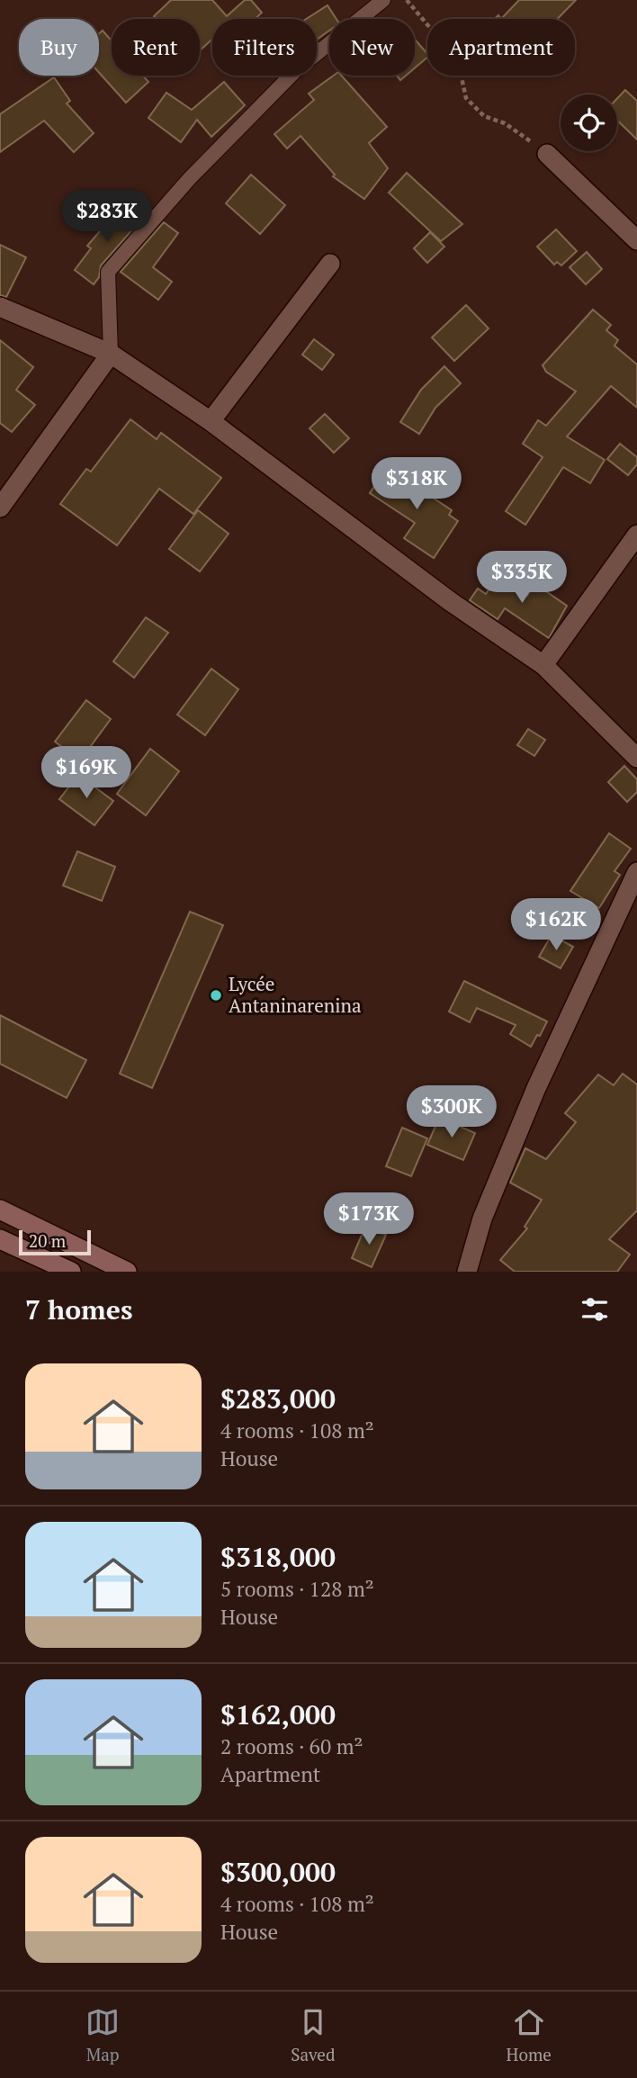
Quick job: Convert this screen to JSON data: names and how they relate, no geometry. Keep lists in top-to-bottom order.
{
  "places": ["Lycée Antaninarenina"],
  "scale_bar": "20 m",
  "page": {
    "chip": [
      "Buy",
      "Rent",
      "Filters",
      "New",
      "Apartment"
    ],
    "price": [
      "$283K",
      "$318K",
      "$335K",
      "$169K",
      "$162K",
      "$300K",
      "$173K"
    ],
    "scale": "20 m",
    "heading": "7 homes",
    "list": [
      {
        "name": "$283,000",
        "note": "4 rooms · 108 m² · House"
      },
      {
        "name": "$318,000",
        "note": "5 rooms · 128 m² · House"
      },
      {
        "name": "$162,000",
        "note": "2 rooms · 60 m² · Apartment"
      },
      {
        "name": "$300,000",
        "note": "4 rooms · 108 m² · House"
      }
    ],
    "tabs": ["Map", "Saved", "Home"]
  }
}
